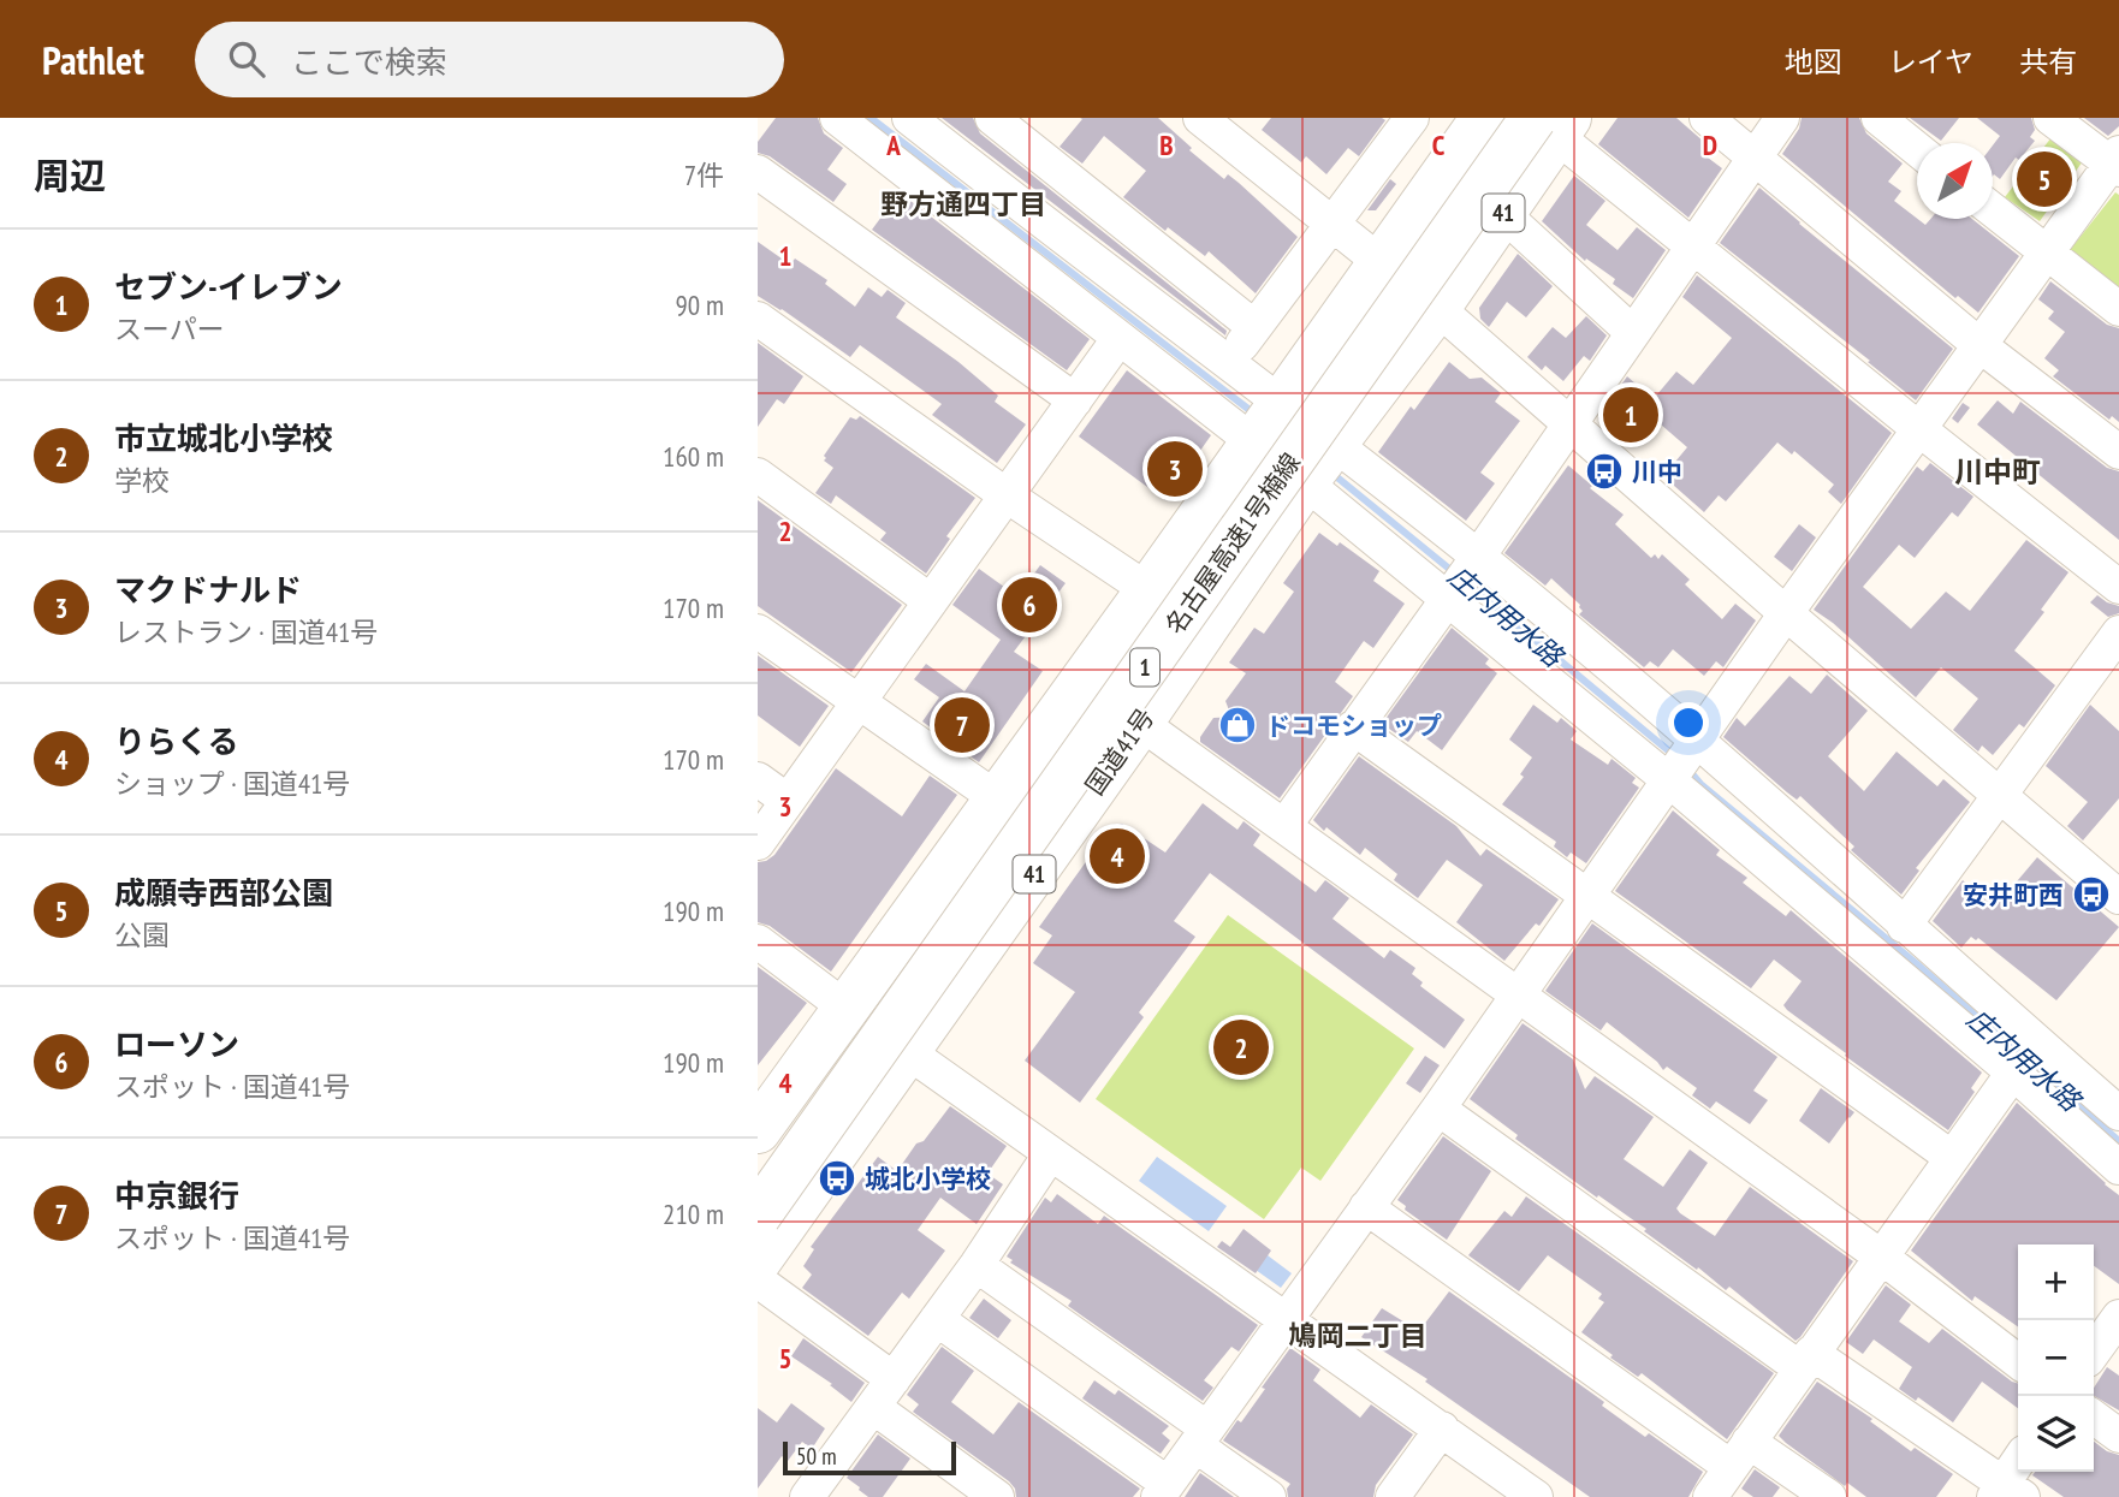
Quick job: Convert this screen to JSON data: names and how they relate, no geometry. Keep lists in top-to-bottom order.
{
  "streets": {
    "highway": [
      "41",
      "名古屋高速1号楠線",
      "1",
      "国道41号"
    ]
  },
  "crossings": [
    ["名古屋高速1号楠線", "国道41号"]
  ],
  "districts": ["野方通四丁目", "川中町", "鳩岡二丁目"],
  "water": ["庄内用水路"],
  "places": {
    "bus stop": ["川中", "安井町西", "城北小学校"],
    "shop": ["ドコモショップ"]
  },
  "scale_bar": "50 m",
  "north": "top right",
  "page": {
    "header": "Pathlet",
    "search": "ここで検索",
    "nav": ["地図", "レイヤ", "共有"],
    "heading": ["周辺", "7件"],
    "pins": [
      "5",
      "1",
      "3",
      "6",
      "7",
      "4",
      "2"
    ],
    "list": [
      {
        "mark": "1",
        "name": "セブン-イレブン",
        "note": "スーパー",
        "value": "90 m"
      },
      {
        "mark": "2",
        "name": "市立城北小学校",
        "note": "学校",
        "value": "160 m"
      },
      {
        "mark": "3",
        "name": "マクドナルド",
        "note": "レストラン · 国道41号",
        "value": "170 m"
      },
      {
        "mark": "4",
        "name": "りらくる",
        "note": "ショップ · 国道41号",
        "value": "170 m"
      },
      {
        "mark": "5",
        "name": "成願寺西部公園",
        "note": "公園",
        "value": "190 m"
      },
      {
        "mark": "6",
        "name": "ローソン",
        "note": "スポット · 国道41号",
        "value": "190 m"
      },
      {
        "mark": "7",
        "name": "中京銀行",
        "note": "スポット · 国道41号",
        "value": "210 m"
      }
    ],
    "map_buttons": ["+", "−"],
    "scale": "50 m"
  },
  "grid": {
    "columns": [
      "A",
      "B",
      "C",
      "D"
    ],
    "rows": [
      "1",
      "2",
      "3",
      "4",
      "5"
    ]
  }
}
